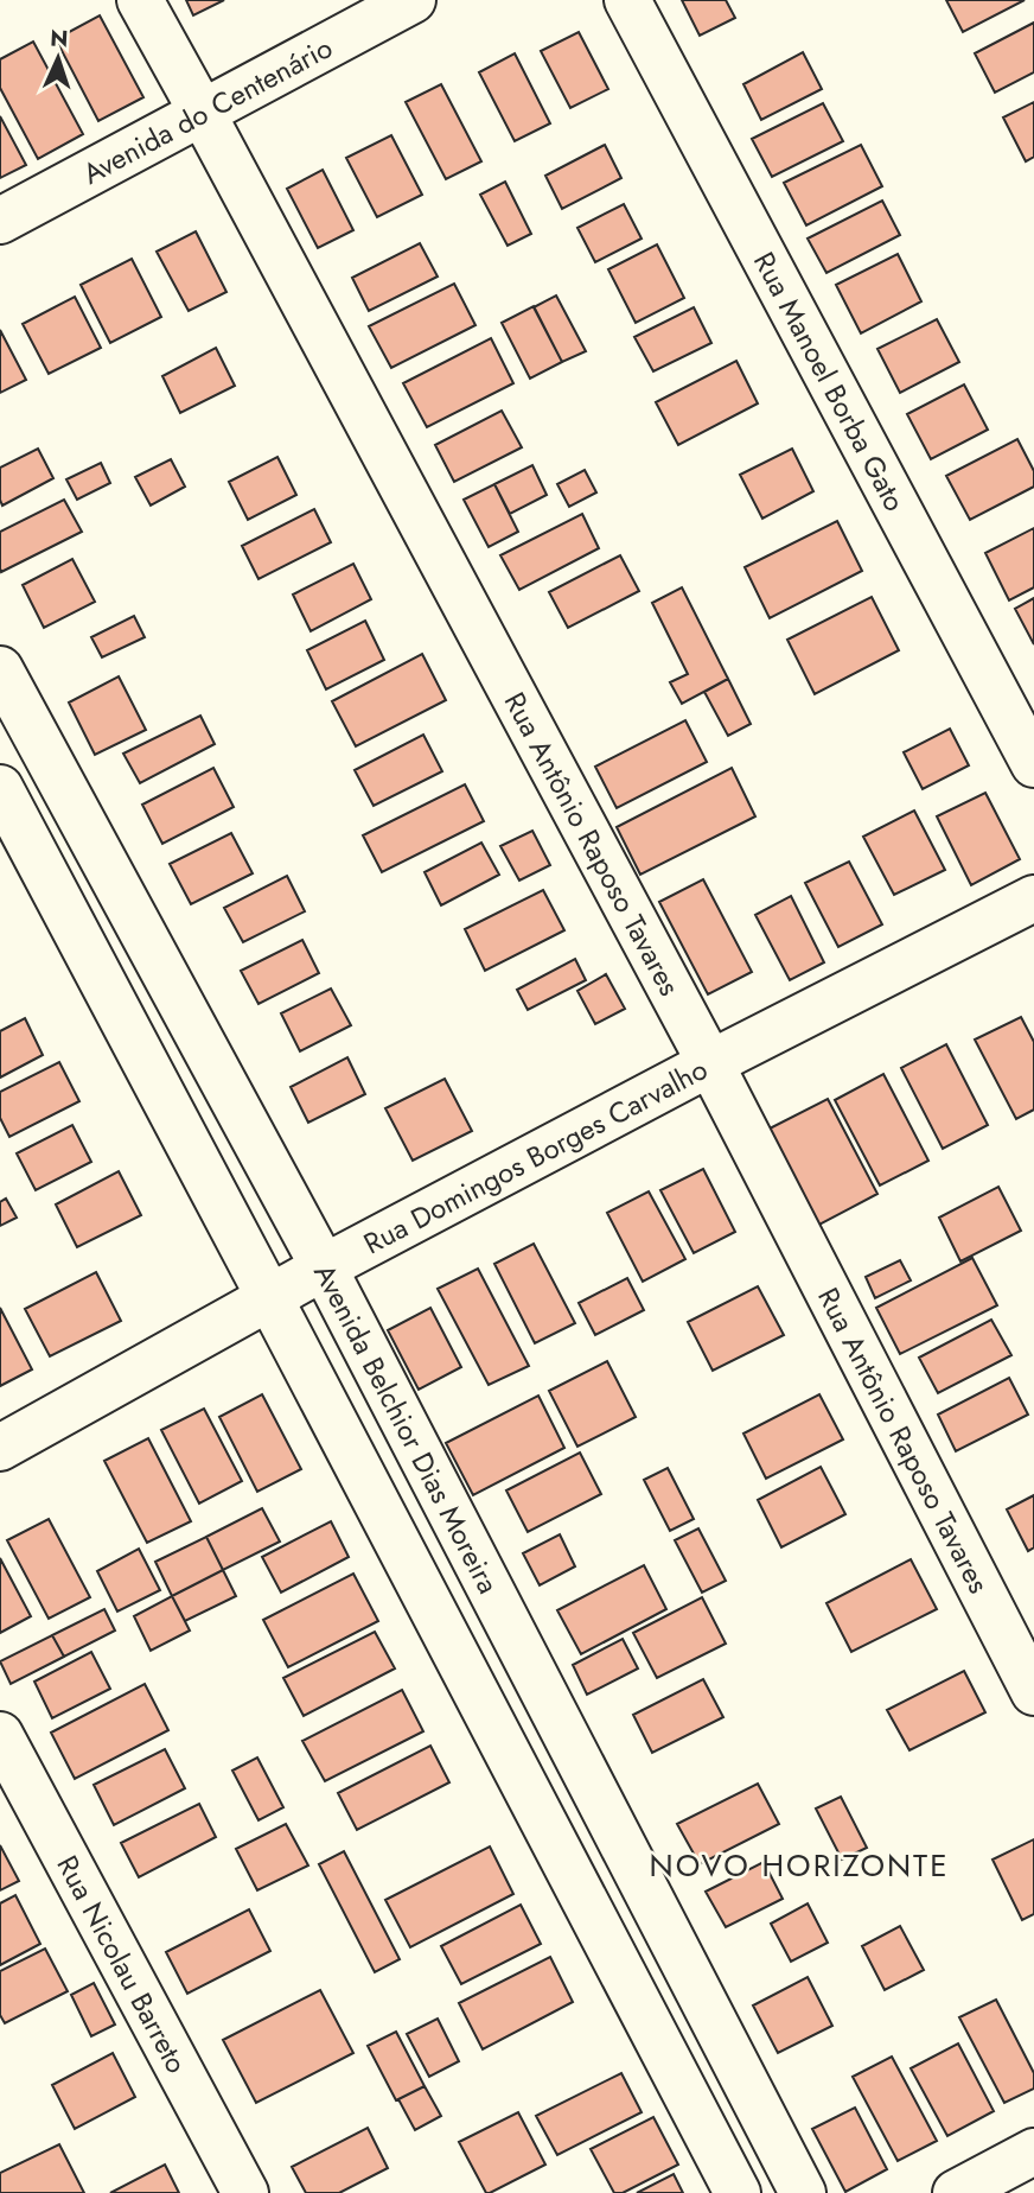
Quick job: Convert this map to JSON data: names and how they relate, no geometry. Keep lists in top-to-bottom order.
{
  "streets": {
    "street": [
      "Avenida do Centenário",
      "Rua Manoel Borba Gato",
      "Rua Antônio Raposo Tavares",
      "Rua Domingos Borges Carvalho",
      "Avenida Belchior Dias Moreira",
      "Rua Nicolau Barreto"
    ]
  },
  "crossings": [
    ["Avenida do Centenário", "Rua Antônio Raposo Tavares"],
    ["Rua Antônio Raposo Tavares", "Rua Domingos Borges Carvalho"],
    ["Rua Domingos Borges Carvalho", "Avenida Belchior Dias Moreira"]
  ],
  "districts": ["NOVO HORIZONTE"],
  "north": "top"
}
